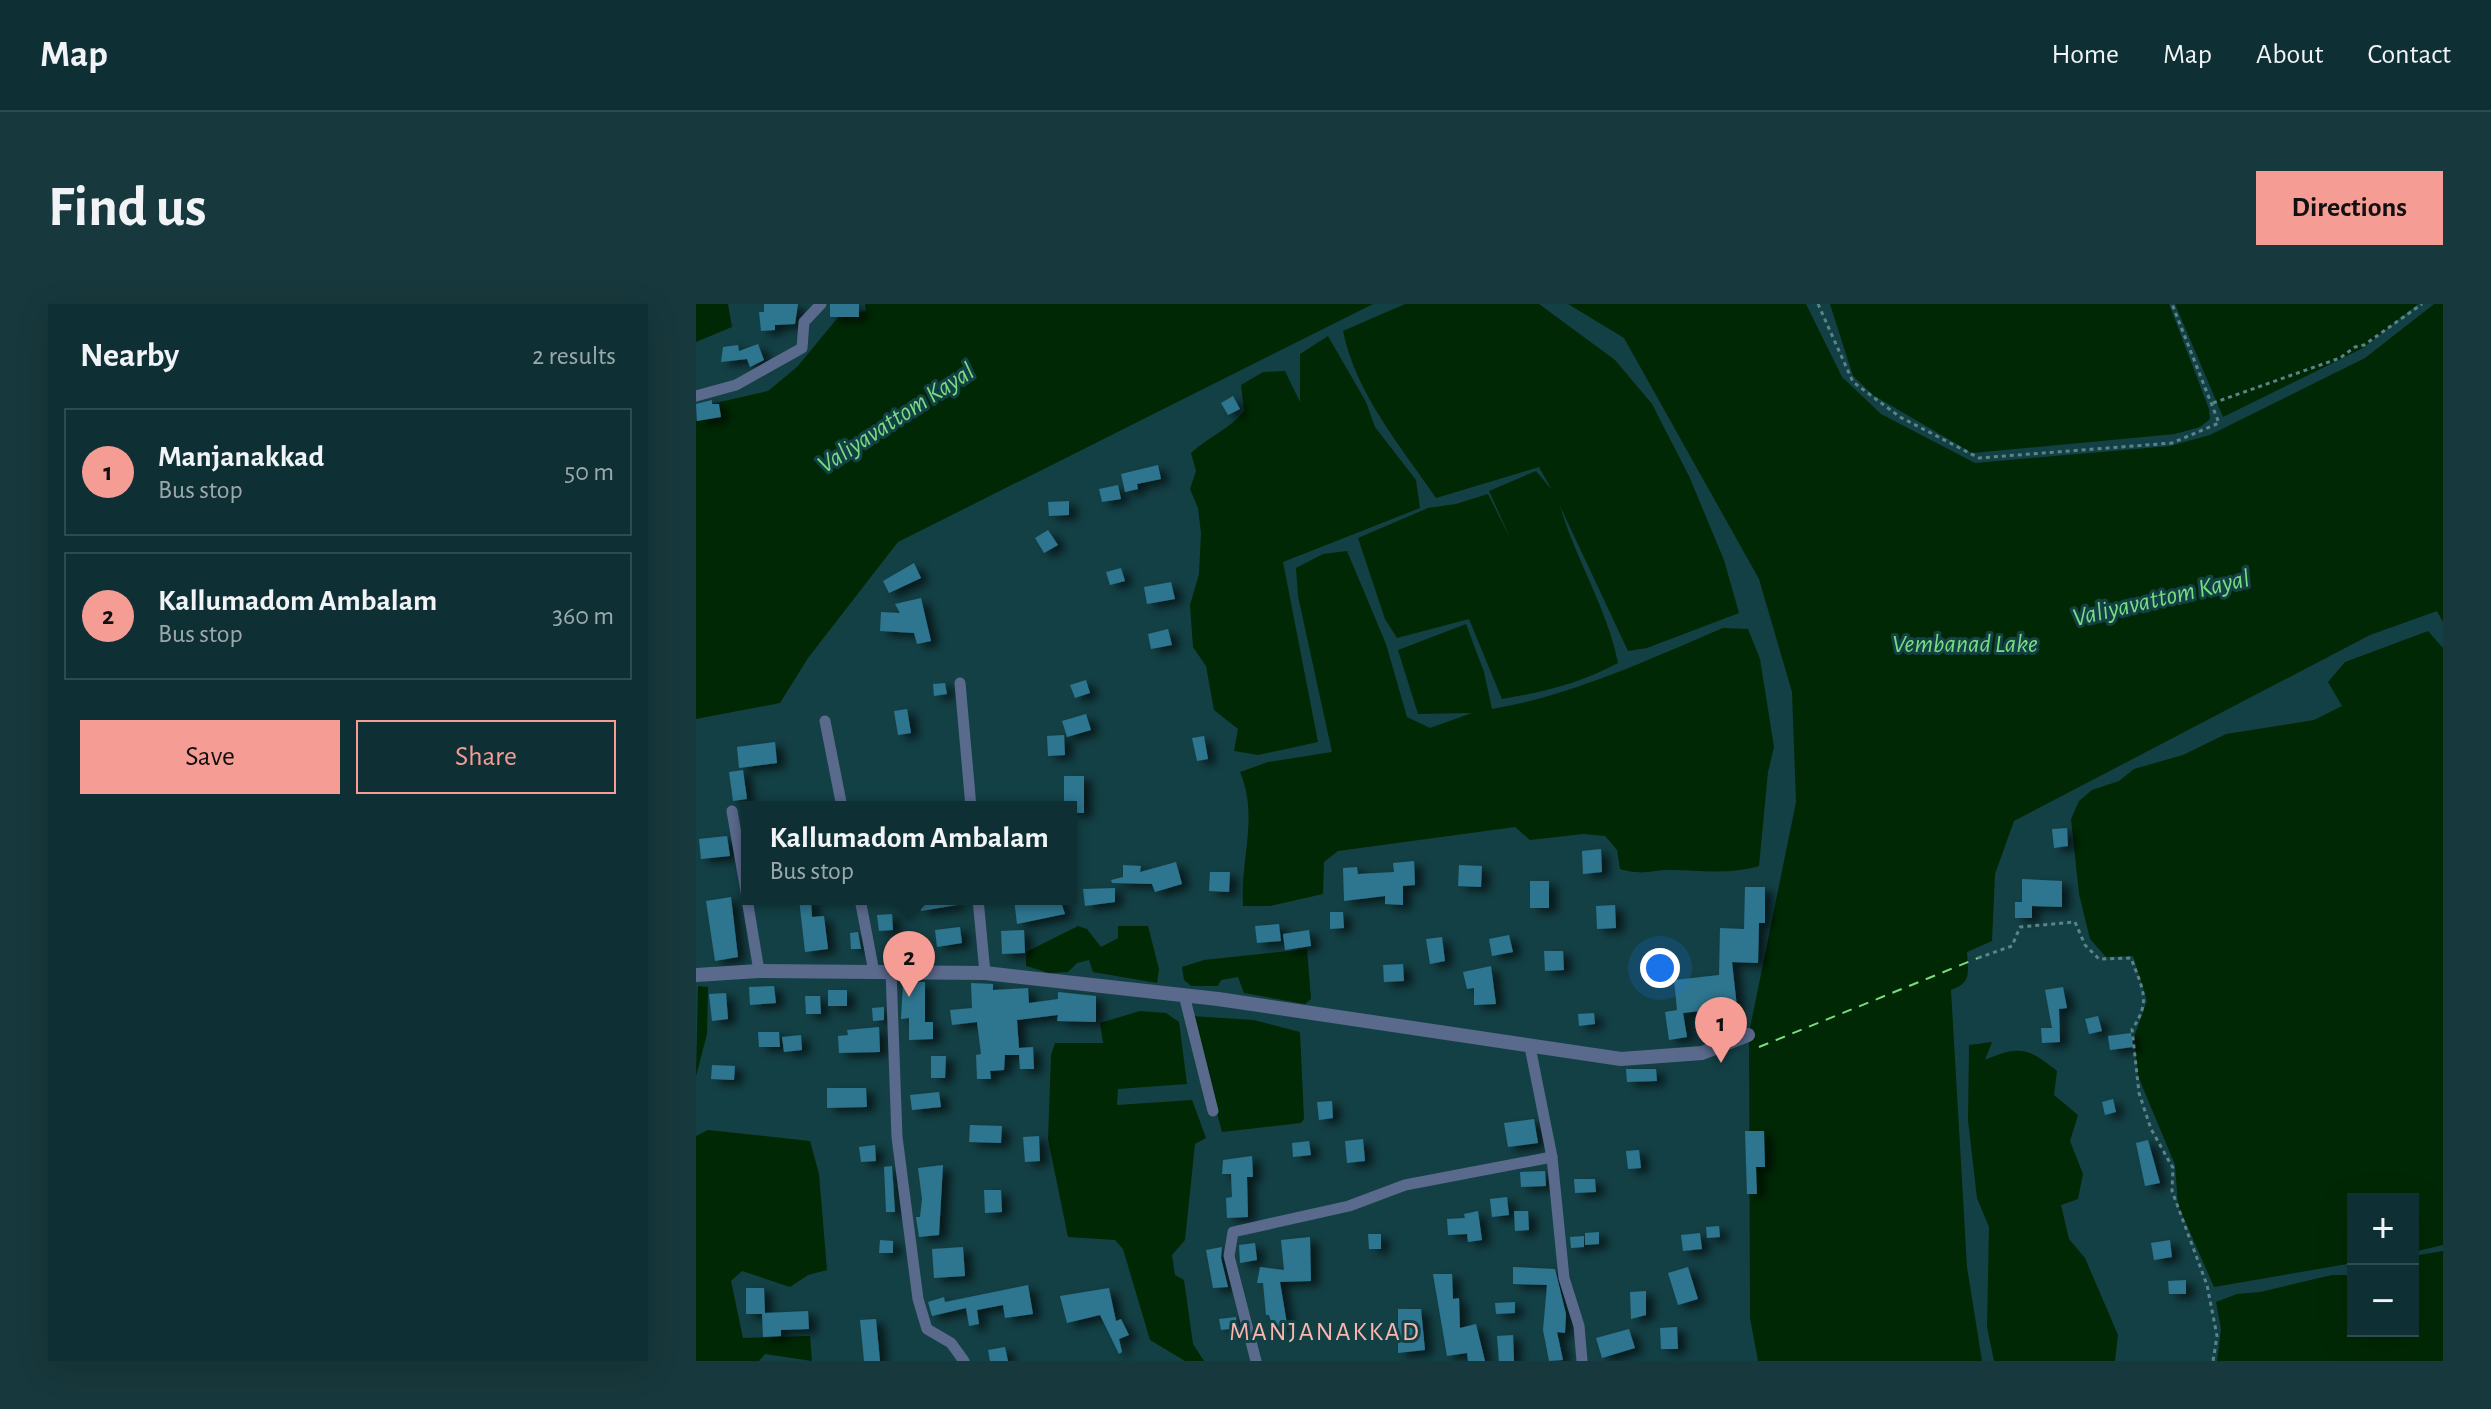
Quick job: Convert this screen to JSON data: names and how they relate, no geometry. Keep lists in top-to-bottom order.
{
  "districts": ["MANJANAKKAD"],
  "water": ["Valiyavattom Kayal", "Vembanad Lake"],
  "page": {
    "header": "Map",
    "nav": [
      "Home",
      "Map",
      "About",
      "Contact"
    ],
    "buttons": [
      "Directions",
      ["Save", "Share"]
    ],
    "title": "Find us",
    "heading": ["Nearby", "2 results"],
    "list": [
      {
        "mark": "1",
        "name": "Manjanakkad",
        "note": "Bus stop",
        "value": "50 m"
      },
      {
        "mark": "2",
        "name": "Kallumadom Ambalam",
        "note": "Bus stop",
        "value": "360 m"
      }
    ],
    "popup": ["Kallumadom Ambalam", "Bus stop"],
    "pins": ["2", "1"],
    "map_buttons": ["+", "−"]
  }
}
